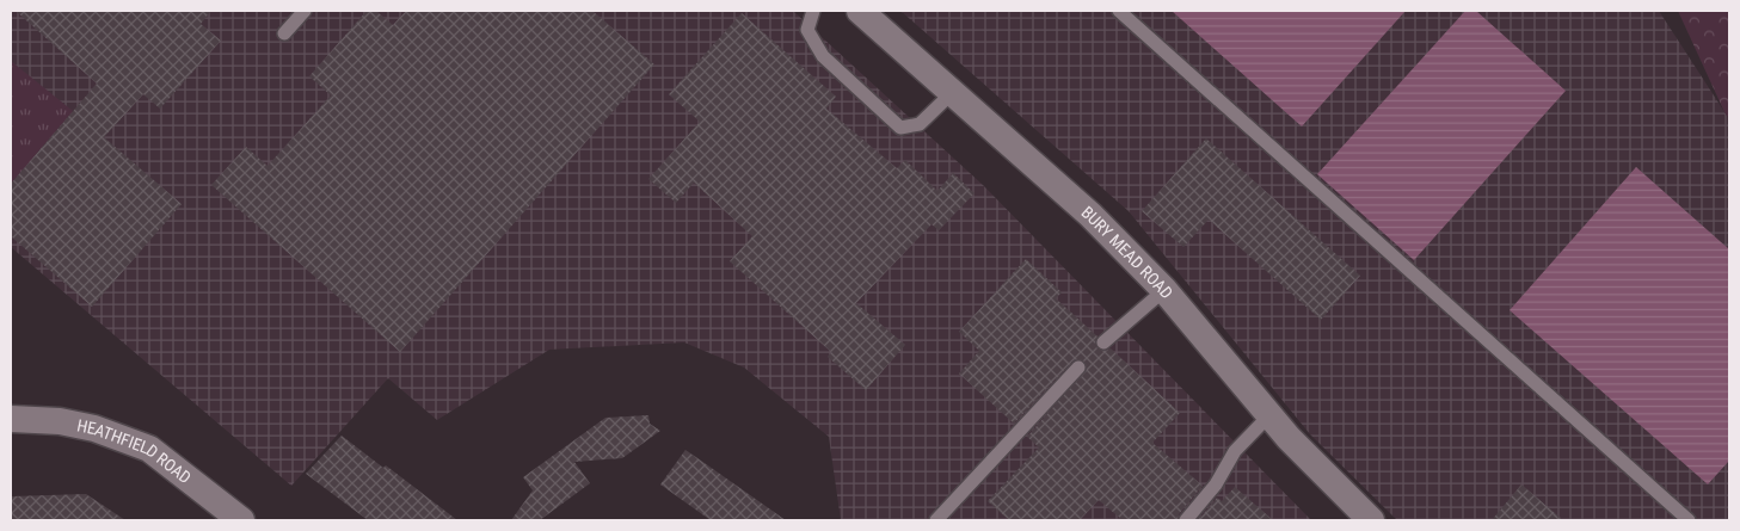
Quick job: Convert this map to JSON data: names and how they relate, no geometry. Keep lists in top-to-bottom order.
{
  "streets": {
    "street": ["BURY MEAD ROAD", "HEATHFIELD ROAD"]
  }
}
